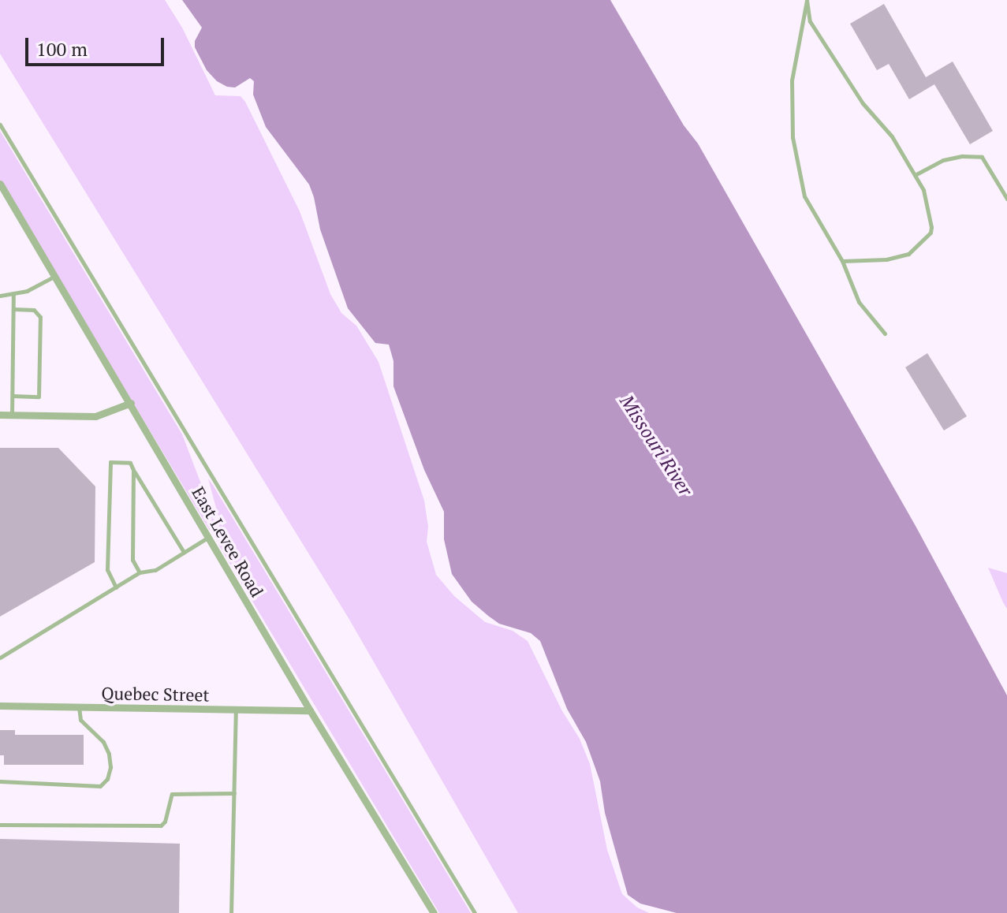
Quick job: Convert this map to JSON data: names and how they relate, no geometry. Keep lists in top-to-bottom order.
{
  "streets": {
    "street": ["East Levee Road", "Quebec Street"]
  },
  "crossings": [
    ["East Levee Road", "Quebec Street"]
  ],
  "water": ["Missouri River"],
  "scale_bar": "100 m"
}
